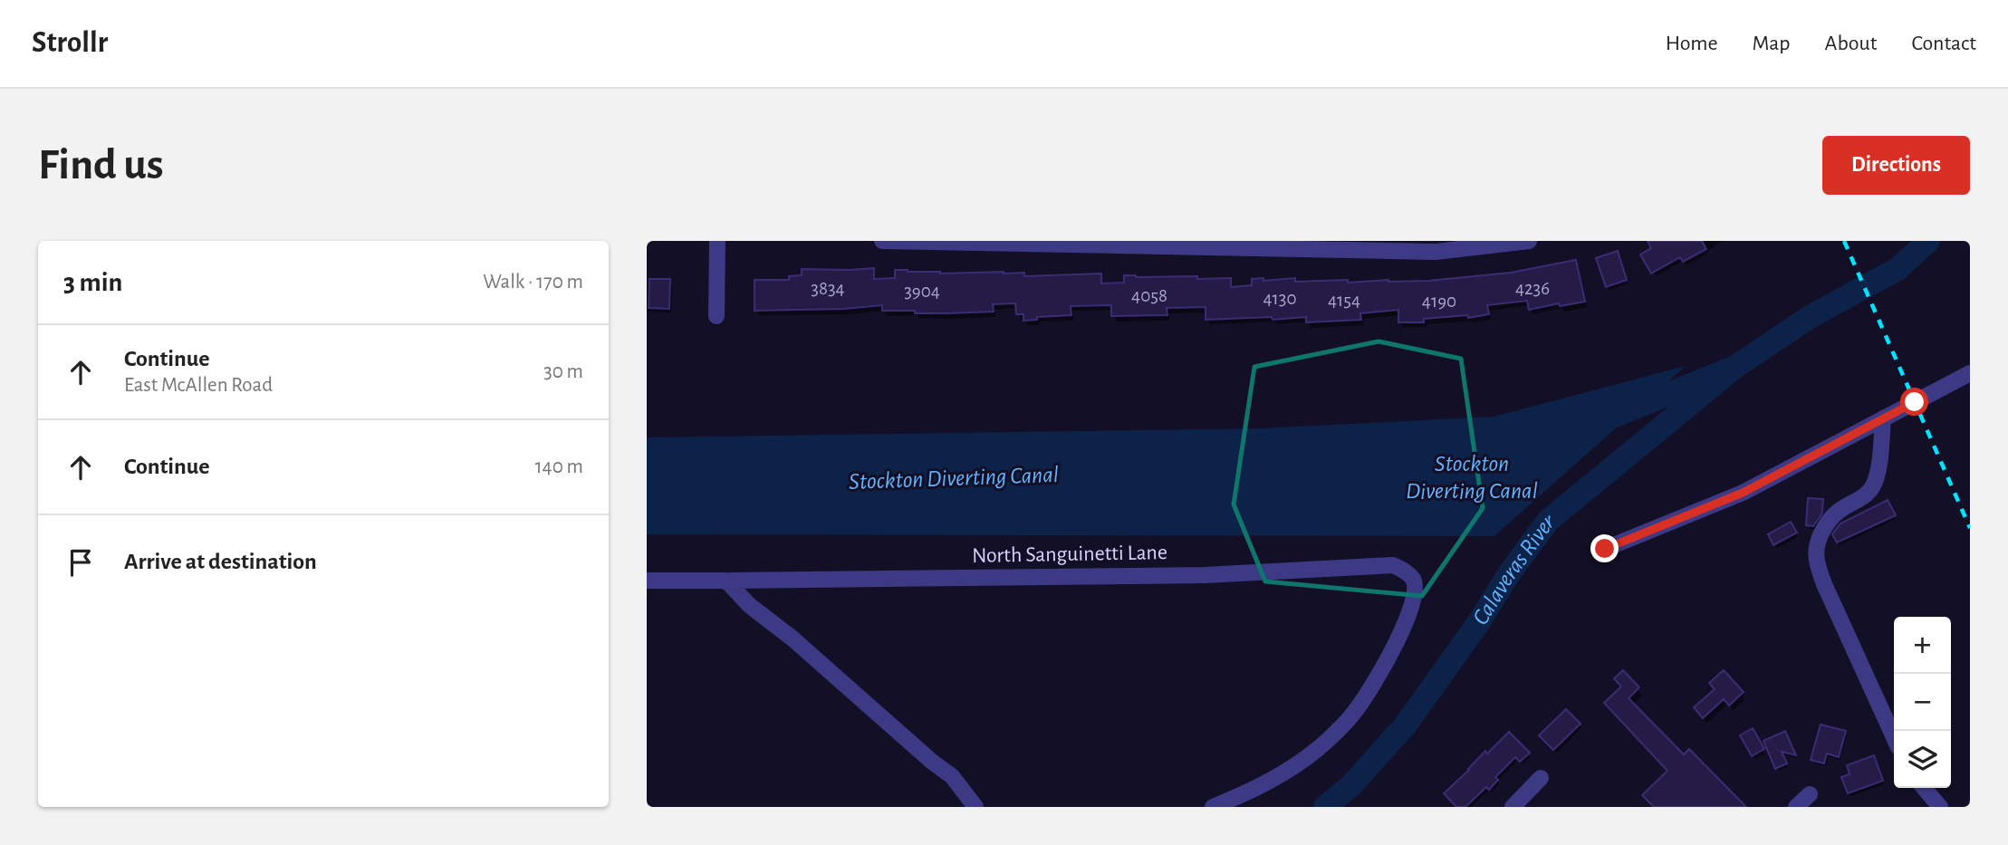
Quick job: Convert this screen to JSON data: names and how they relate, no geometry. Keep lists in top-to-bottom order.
{
  "streets": {
    "street": ["North Sanguinetti Lane"]
  },
  "water": ["Stockton Diverting Canal", "Calaveras River"],
  "house_numbers": [
    "3834",
    "4236",
    "3904",
    "4058",
    "4130",
    "4154",
    "4190"
  ],
  "page": {
    "header": "Strollr",
    "nav": [
      "Home",
      "Map",
      "About",
      "Contact"
    ],
    "buttons": "Directions",
    "title": "Find us",
    "heading": ["3 min", "Walk · 170 m"],
    "list": [
      ["Continue", "East McAllen Road", "30 m"],
      ["Continue", "140 m"],
      "Arrive at destination"
    ],
    "map_buttons": ["+", "−"]
  }
}
